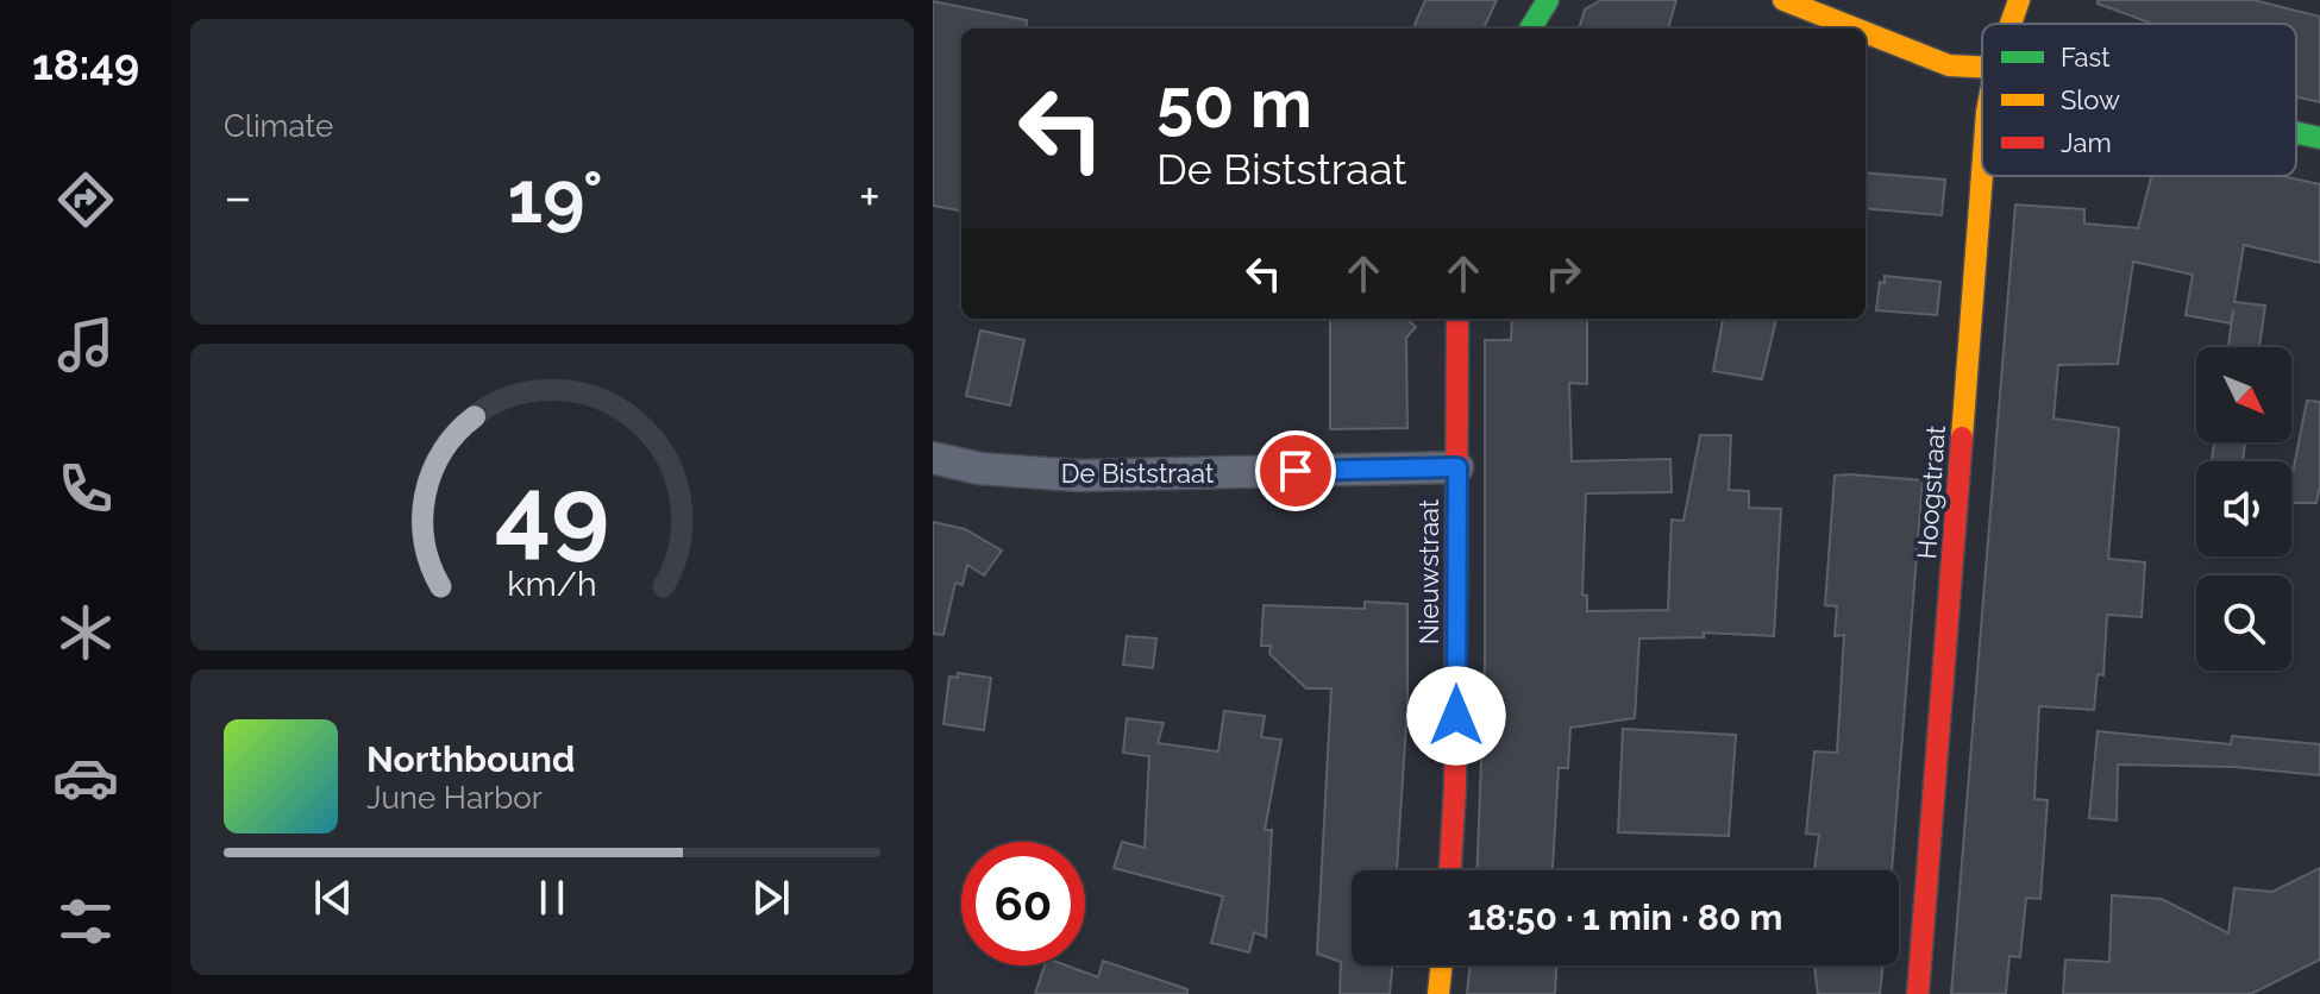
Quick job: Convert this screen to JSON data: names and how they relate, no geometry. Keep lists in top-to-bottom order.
{
  "streets": {
    "street": ["De Biststraat", "Hoogstraat", "Nieuwstraat"]
  },
  "crossings": [
    ["De Biststraat", "Nieuwstraat"]
  ],
  "legend": ["Fast", "Slow", "Jam"],
  "north": "bottom right",
  "page": {
    "tabs": "18:49",
    "tile": "Climate",
    "turn": ["50 m", "De Biststraat"],
    "heat": ["−", "19°", "+"],
    "song": ["Northbound", "June Harbor"],
    "limit": "60",
    "trip": "18:50 · 1 min · 80 m",
    "gauge": ["49", "km/h"]
  }
}
